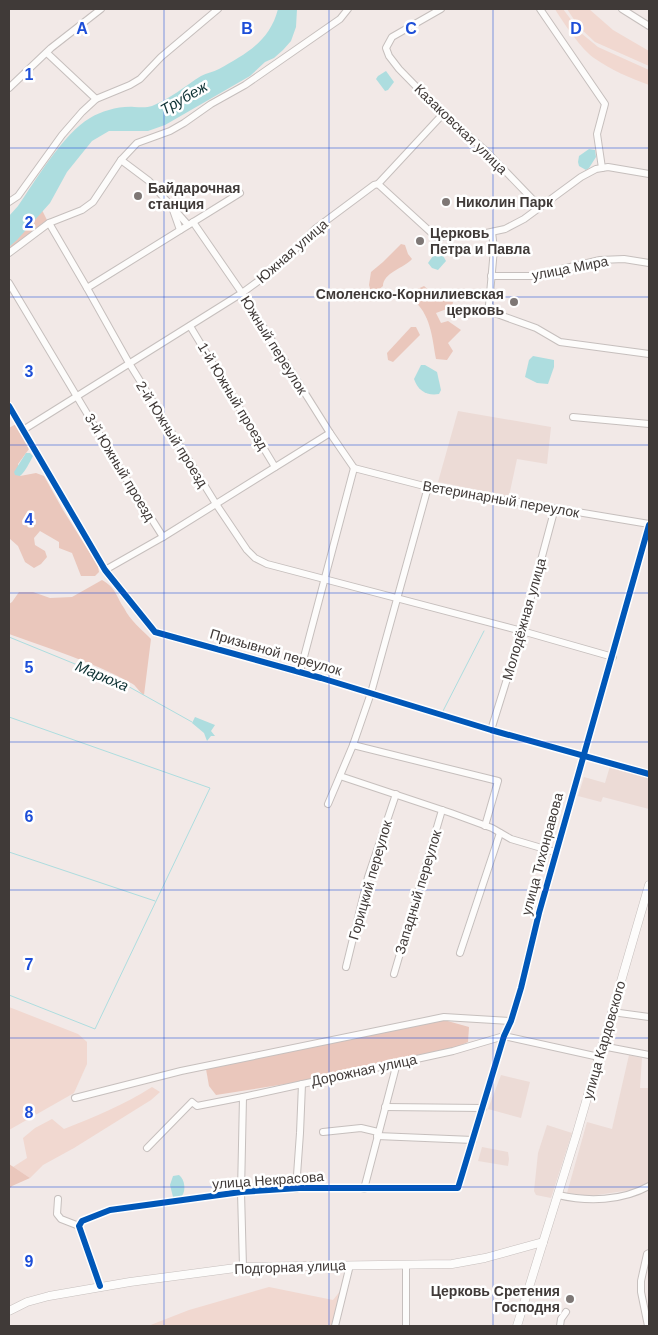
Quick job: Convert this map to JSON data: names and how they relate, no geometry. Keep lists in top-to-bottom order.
{
  "streets": {
    "main road": ["улица Кардовского", "Подгорная улица"],
    "street": [
      "Казаковская улица",
      "Южная улица",
      "улица Мира",
      "Южный переулок",
      "1-й Южный проезд",
      "2-й Южный проезд",
      "3-й Южный проезд",
      "Ветеринарный переулок",
      "Молодёжная улица",
      "Призывной переулок",
      "улица Тихонравова",
      "Горицкий переулок",
      "Западный переулок",
      "Дорожная улица",
      "улица Некрасова"
    ]
  },
  "crossings": [
    ["Казаковская улица", "Южная улица"],
    ["Южная улица", "Южный переулок"],
    ["Южная улица", "1-й Южный проезд"],
    ["Южная улица", "2-й Южный проезд"],
    ["Южная улица", "3-й Южный проезд"],
    ["Южная улица", "Призывной переулок"],
    ["Южный переулок", "Ветеринарный переулок"],
    ["Ветеринарный переулок", "Молодёжная улица"],
    ["Ветеринарный переулок", "улица Тихонравова"],
    ["Молодёжная улица", "Призывной переулок"],
    ["Призывной переулок", "улица Тихонравова"],
    ["улица Тихонравова", "Дорожная улица"],
    ["улица Тихонравова", "улица Некрасова"],
    ["улица Кардовского", "Дорожная улица"],
    ["улица Кардовского", "Подгорная улица"]
  ],
  "water": ["Трубеж", "Марюха"],
  "places": [
    "Байдарочная станция",
    "Николин Парк",
    "Церковь Петра и Павла",
    "Смоленско-Корнилиевская церковь",
    "Церковь Сретения Господня"
  ],
  "grid": {
    "columns": [
      "A",
      "B",
      "C",
      "D"
    ],
    "rows": [
      "1",
      "2",
      "3",
      "4",
      "5",
      "6",
      "7",
      "8",
      "9"
    ]
  }
}
